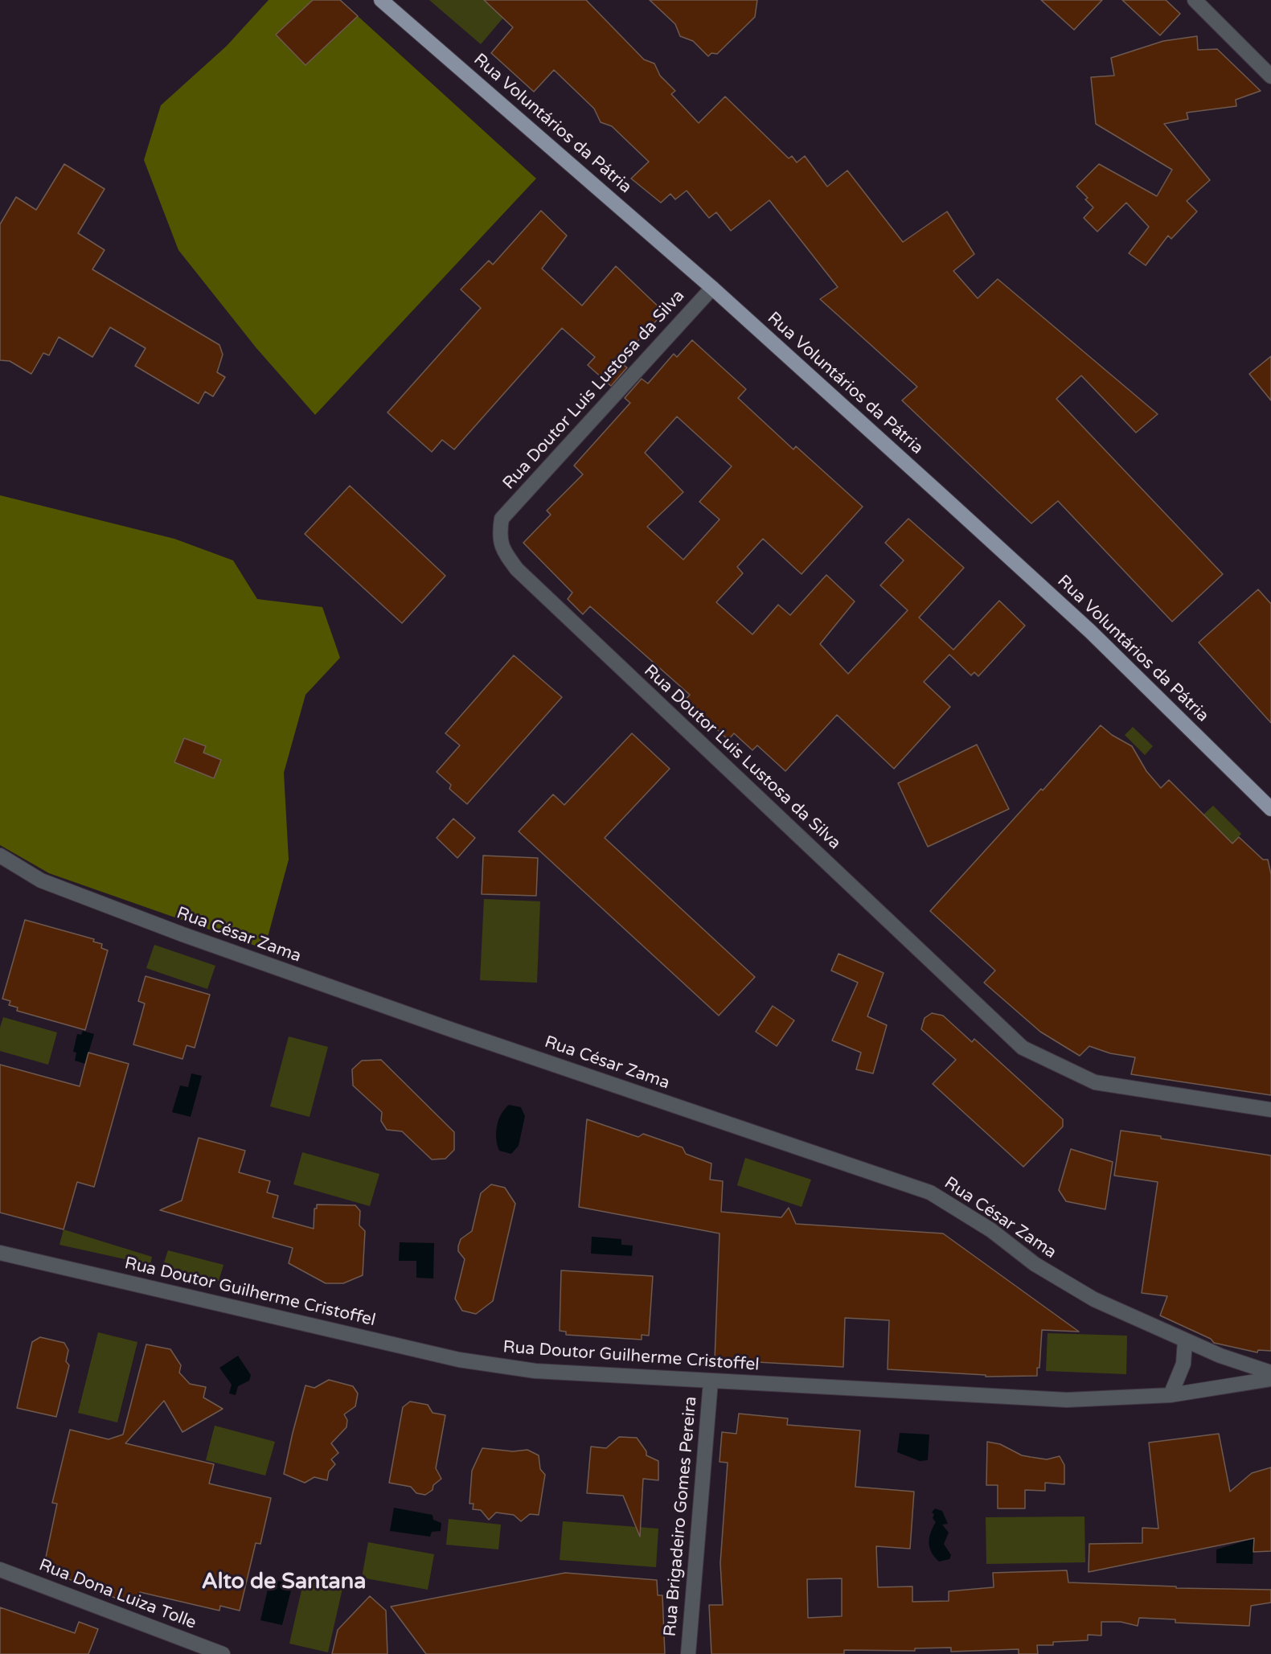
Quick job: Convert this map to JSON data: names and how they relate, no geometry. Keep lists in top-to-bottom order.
{
  "streets": {
    "main road": ["Rua Voluntários da Pátria"],
    "street": [
      "Rua Doutor Luis Lustosa da Silva",
      "Rua César Zama",
      "Rua Doutor Guilherme Cristoffel",
      "Rua Brigadeiro Gomes Pereira",
      "Rua Dona Luiza Tolle"
    ]
  },
  "crossings": [
    ["Rua Voluntários da Pátria", "Rua Doutor Luis Lustosa da Silva"],
    ["Rua Doutor Guilherme Cristoffel", "Rua Brigadeiro Gomes Pereira"]
  ],
  "districts": ["Alto de Santana"]
}
